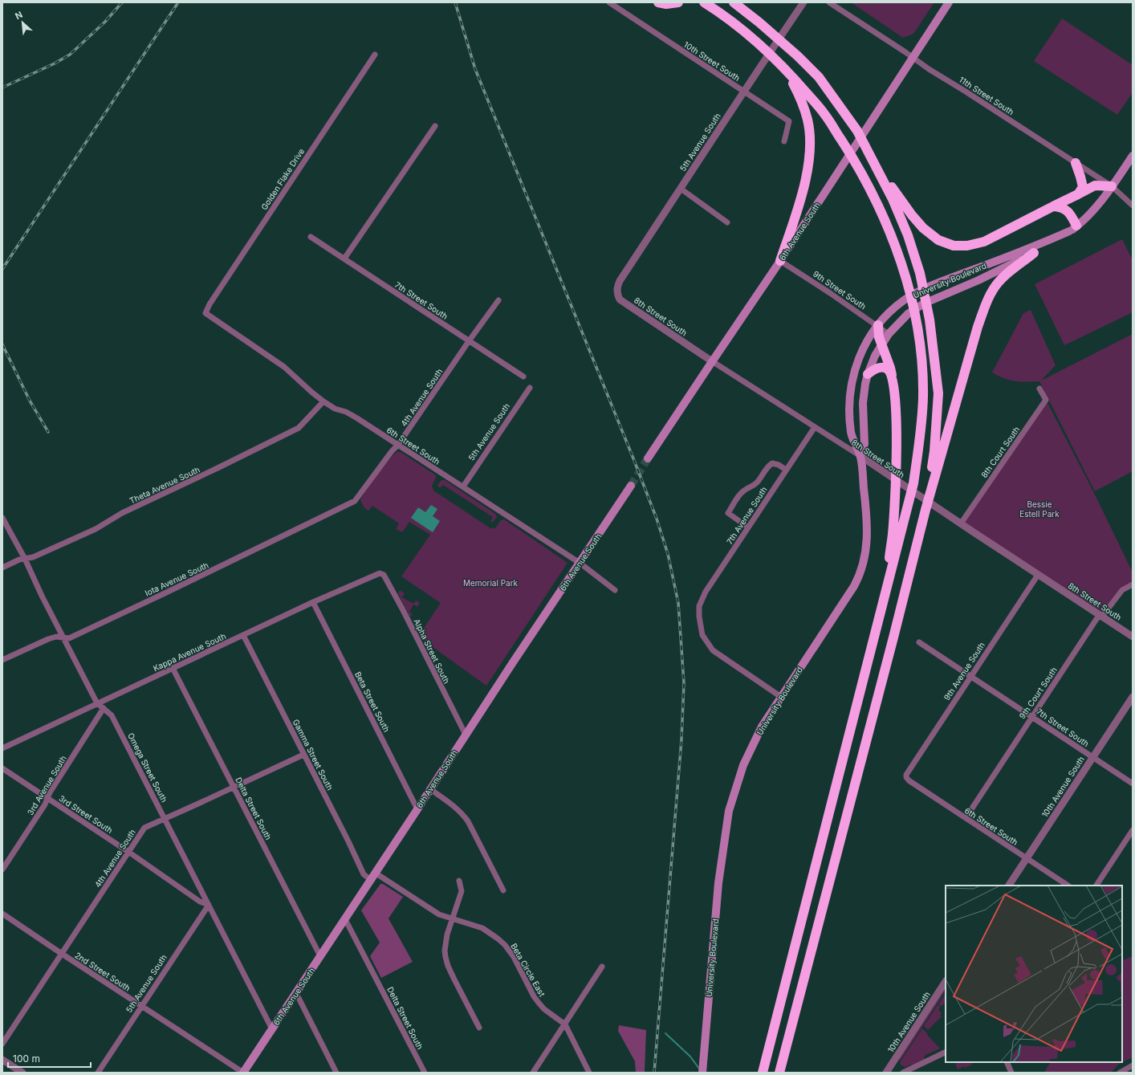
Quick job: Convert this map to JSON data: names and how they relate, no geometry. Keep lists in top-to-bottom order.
{
  "streets": {
    "main road": ["6th Avenue South", "University Boulevard"],
    "street": [
      "10th Street South",
      "11th Street South",
      "5th Avenue South",
      "Golden Flake Drive",
      "9th Street South",
      "7th Street South",
      "8th Street South",
      "4th Avenue South",
      "6th Street South",
      "8th Court South",
      "Theta Avenue South",
      "7th Avenue South",
      "Iota Avenue South",
      "Alpha Street South",
      "Kappa Avenue South",
      "9th Avenue South",
      "9th Court South",
      "Beta Street South",
      "Gamma Street South",
      "Omega Street South",
      "3rd Avenue South",
      "10th Avenue South",
      "Delta Street South",
      "3rd Street South",
      "Beta Circle East",
      "2nd Street South"
    ]
  },
  "crossings": [
    ["10th Street South", "5th Avenue South"],
    ["11th Street South", "6th Avenue South"],
    ["11th Street South", "University Boulevard"],
    ["5th Avenue South", "8th Street South"],
    ["5th Avenue South", "6th Street South"],
    ["5th Avenue South", "Omega Street South"],
    ["5th Avenue South", "3rd Street South"],
    ["5th Avenue South", "2nd Street South"],
    ["Golden Flake Drive", "6th Street South"],
    ["6th Avenue South", "9th Street South"],
    ["6th Avenue South", "8th Street South"],
    ["6th Avenue South", "6th Street South"],
    ["6th Avenue South", "Alpha Street South"],
    ["6th Avenue South", "Beta Street South"],
    ["6th Avenue South", "Gamma Street South"],
    ["6th Avenue South", "Omega Street South"],
    ["6th Avenue South", "Delta Street South"],
    ["6th Avenue South", "Beta Circle East"],
    ["6th Avenue South", "2nd Street South"],
    ["University Boulevard", "9th Street South"],
    ["University Boulevard", "8th Street South"],
    ["University Boulevard", "7th Avenue South"],
    ["7th Street South", "4th Avenue South"],
    ["7th Street South", "9th Avenue South"],
    ["7th Street South", "9th Court South"],
    ["7th Street South", "10th Avenue South"],
    ["8th Street South", "8th Court South"],
    ["8th Street South", "7th Avenue South"],
    ["8th Street South", "9th Avenue South"],
    ["8th Street South", "9th Court South"],
    ["4th Avenue South", "6th Street South"],
    ["4th Avenue South", "Iota Avenue South"],
    ["4th Avenue South", "Gamma Street South"],
    ["4th Avenue South", "Omega Street South"],
    ["4th Avenue South", "Delta Street South"],
    ["4th Avenue South", "3rd Street South"],
    ["4th Avenue South", "2nd Street South"],
    ["6th Street South", "Theta Avenue South"],
    ["6th Street South", "9th Avenue South"],
    ["6th Street South", "9th Court South"],
    ["6th Street South", "10th Avenue South"],
    ["Theta Avenue South", "Omega Street South"],
    ["Iota Avenue South", "Omega Street South"],
    ["Alpha Street South", "Kappa Avenue South"],
    ["Kappa Avenue South", "Beta Street South"],
    ["Kappa Avenue South", "Gamma Street South"],
    ["Kappa Avenue South", "Omega Street South"],
    ["Kappa Avenue South", "Delta Street South"],
    ["Gamma Street South", "Beta Circle East"],
    ["Omega Street South", "3rd Avenue South"],
    ["Omega Street South", "3rd Street South"],
    ["3rd Avenue South", "3rd Street South"]
  ],
  "parks": ["Bessie Estell Park", "Memorial Park"],
  "scale_bar": "100 m",
  "north": "top left"
}
